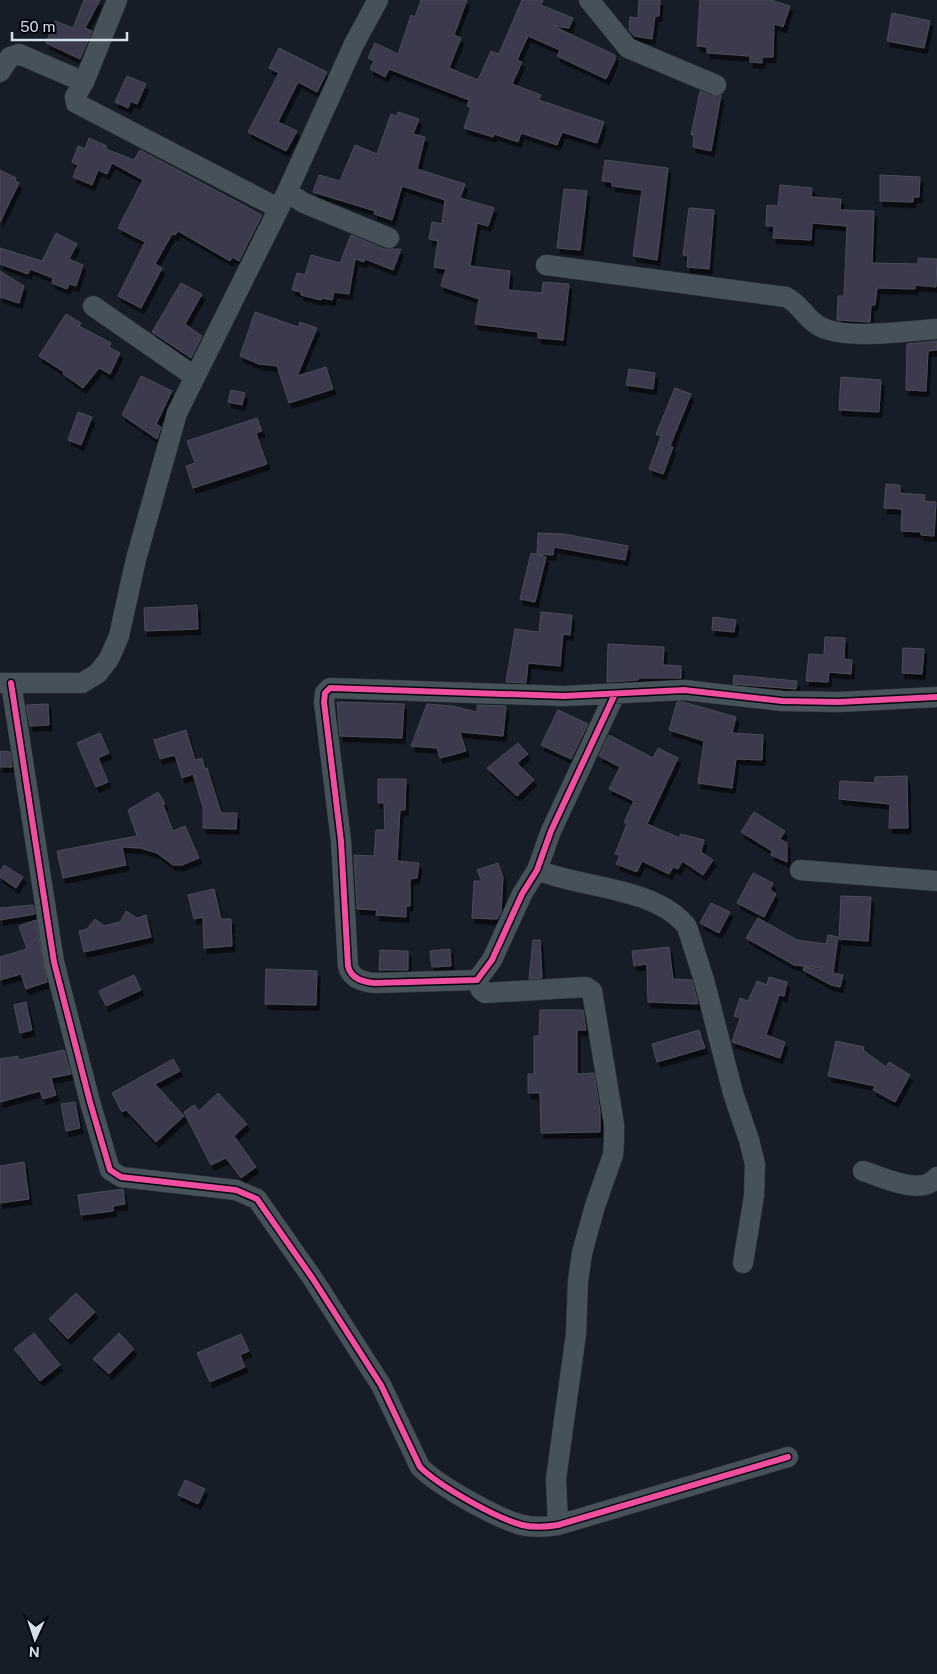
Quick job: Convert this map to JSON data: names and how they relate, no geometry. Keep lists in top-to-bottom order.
{
  "scale_bar": "50 m",
  "north": "bottom"
}
